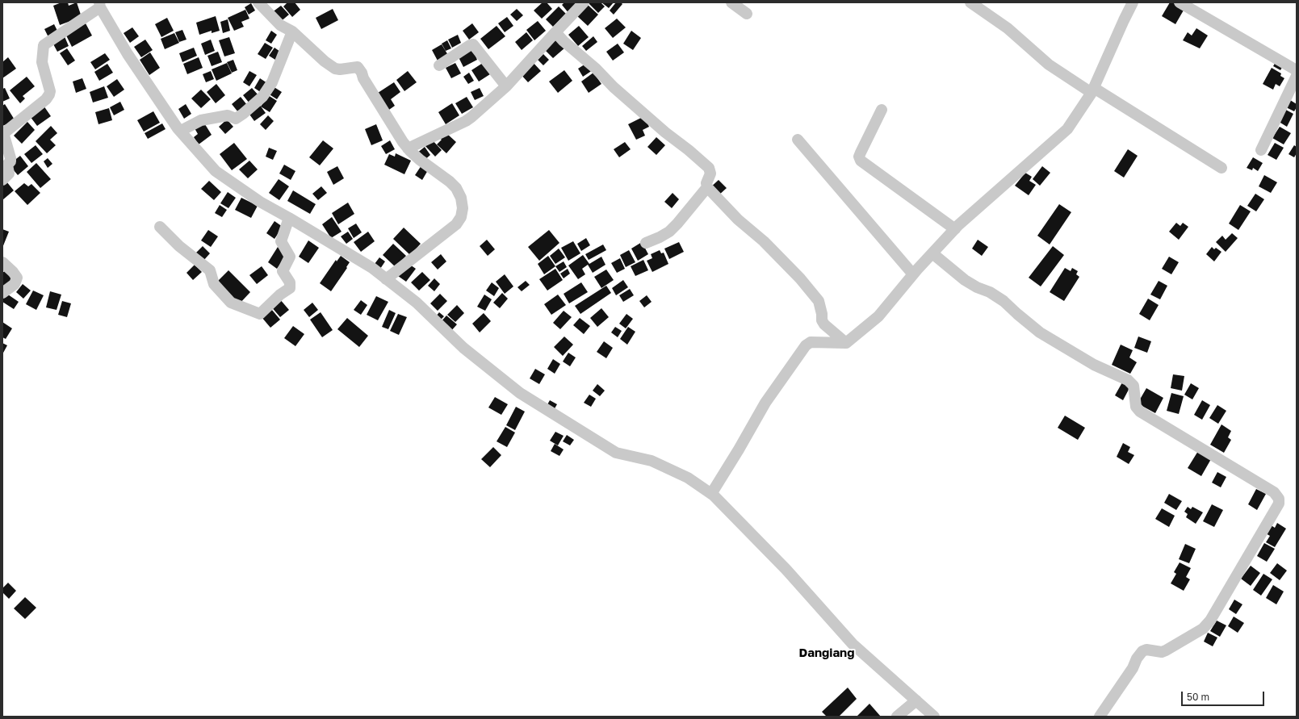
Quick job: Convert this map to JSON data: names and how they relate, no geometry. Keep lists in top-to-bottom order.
{
  "districts": ["Dangiang"],
  "scale_bar": "50 m"
}
